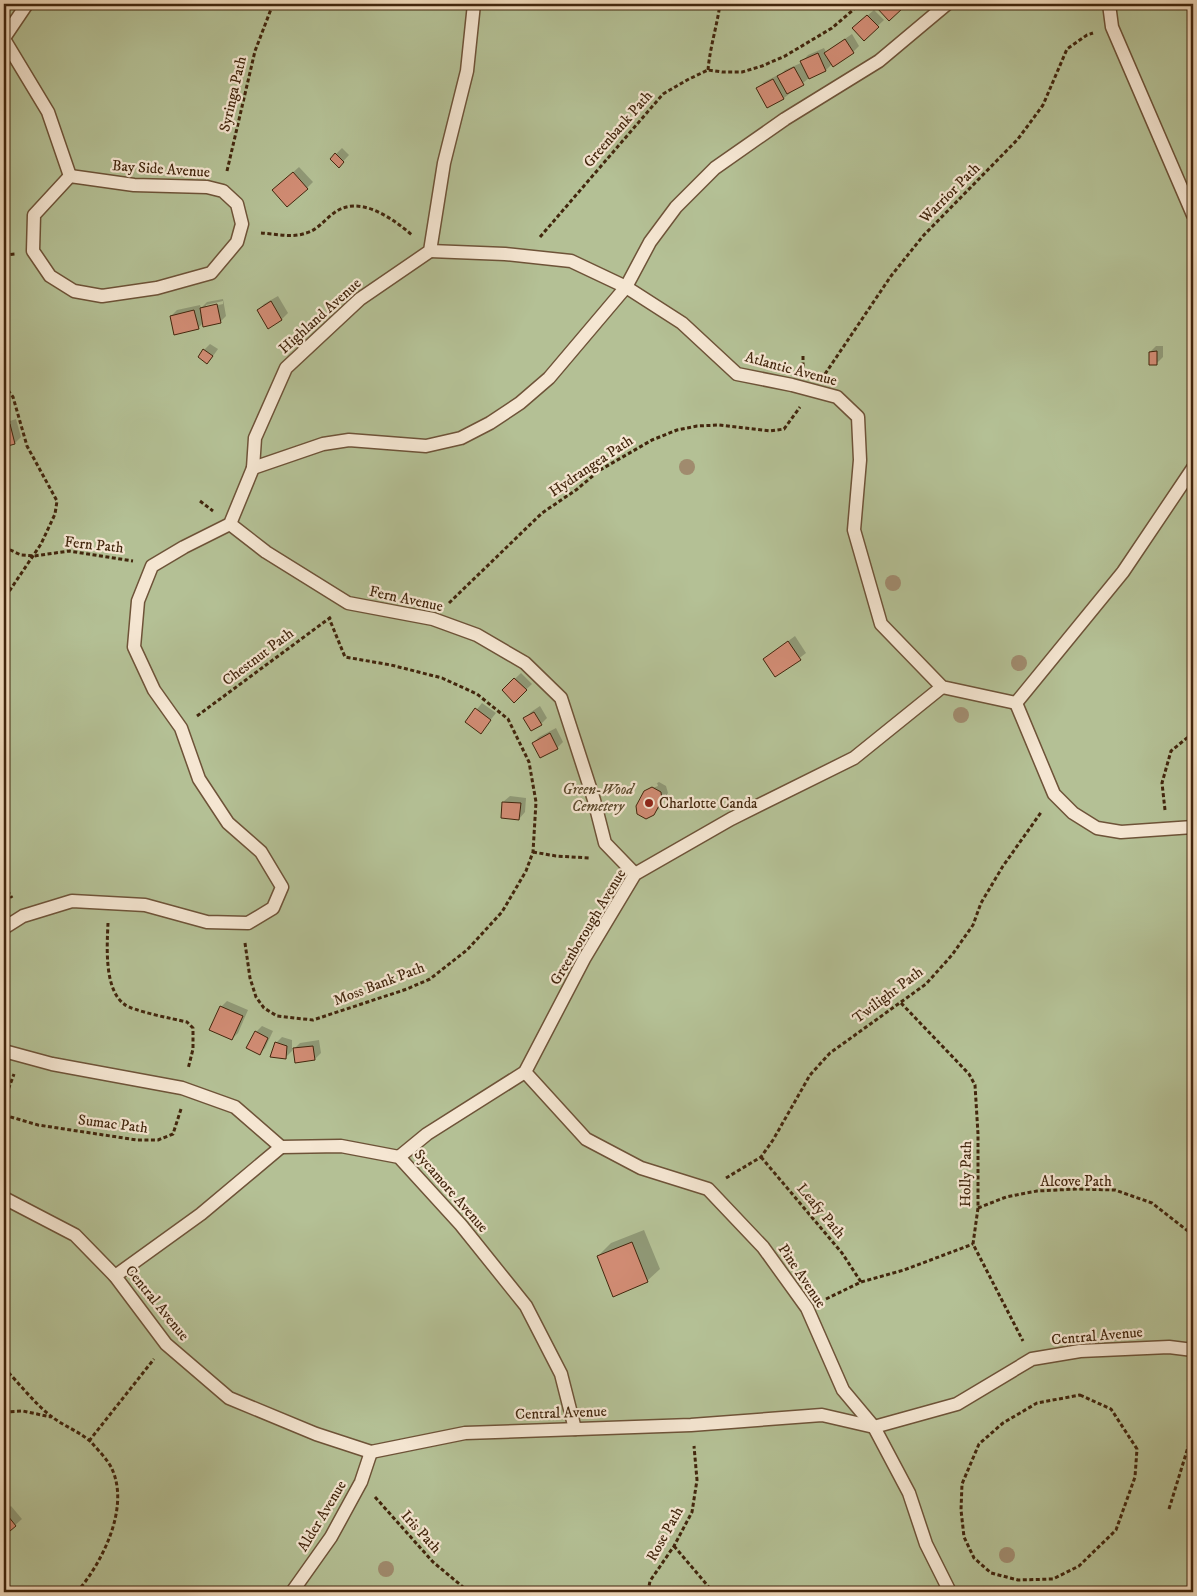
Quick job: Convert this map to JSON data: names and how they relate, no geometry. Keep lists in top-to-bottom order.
{
  "streets": {
    "lane": [
      "Bay Side Avenue",
      "Highland Avenue",
      "Atlantic Avenue",
      "Fern Avenue",
      "Greenborough Avenue",
      "Sycamore Avenue",
      "Pine Avenue",
      "Central Avenue",
      "Alder Avenue"
    ],
    "path": [
      "Syringa Path",
      "Greenbank Path",
      "Warrior Path",
      "Hydrangea Path",
      "Fern Path",
      "Chestnut Path",
      "Moss Bank Path",
      "Twilight Path",
      "Sumac Path",
      "Holly Path",
      "Alcove Path",
      "Leafy Path",
      "Iris Path",
      "Rose Path"
    ]
  },
  "crossings": [
    ["Syringa Path", "Bay Side Avenue"],
    ["Greenbank Path", "Atlantic Avenue"],
    ["Warrior Path", "Atlantic Avenue"],
    ["Warrior Path", "Hydrangea Path"],
    ["Highland Avenue", "Atlantic Avenue"],
    ["Highland Avenue", "Fern Avenue"],
    ["Atlantic Avenue", "Hydrangea Path"],
    ["Atlantic Avenue", "Greenborough Avenue"],
    ["Hydrangea Path", "Fern Avenue"],
    ["Fern Avenue", "Chestnut Path"],
    ["Fern Avenue", "Greenborough Avenue"],
    ["Chestnut Path", "Moss Bank Path"],
    ["Greenborough Avenue", "Pine Avenue"],
    ["Twilight Path", "Holly Path"],
    ["Twilight Path", "Leafy Path"],
    ["Twilight Path", "Pine Avenue"],
    ["Holly Path", "Alcove Path"],
    ["Sycamore Avenue", "Central Avenue"],
    ["Pine Avenue", "Central Avenue"],
    ["Central Avenue", "Alder Avenue"],
    ["Central Avenue", "Rose Path"],
    ["Alder Avenue", "Iris Path"]
  ],
  "parks": ["Green-Wood Cemetery"],
  "places": ["Charlotte Canda"]
}
